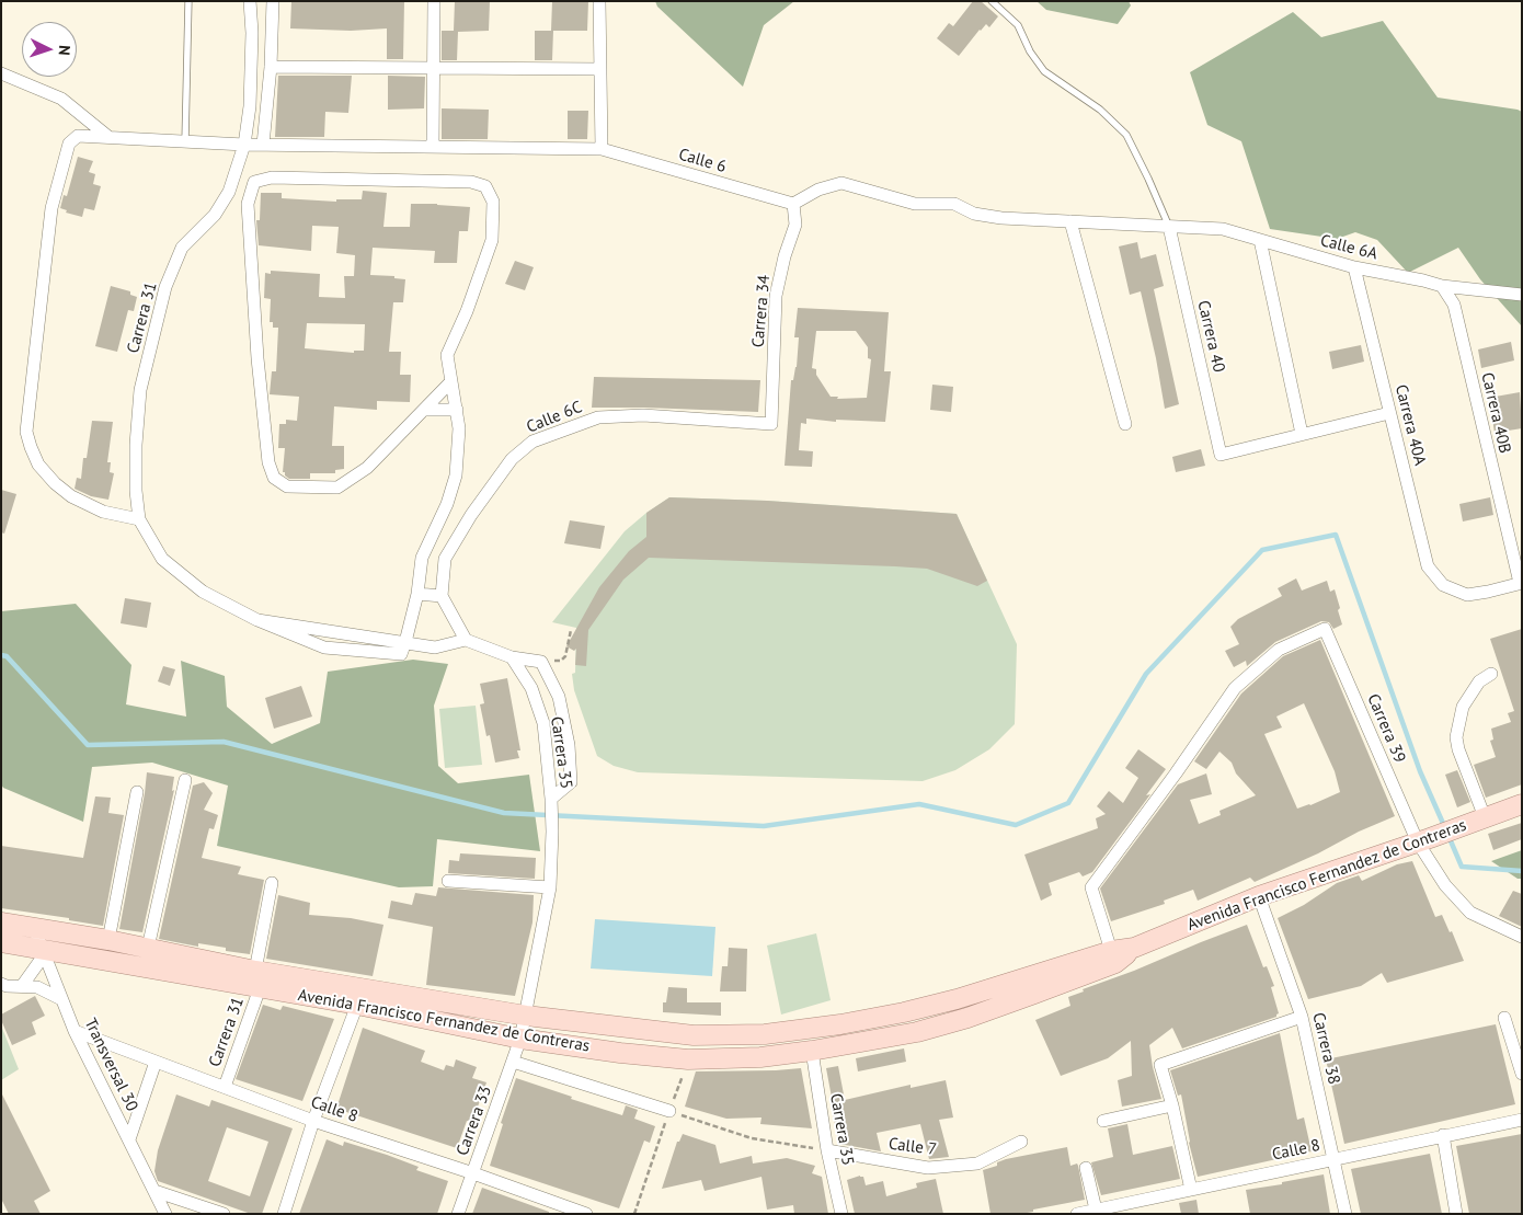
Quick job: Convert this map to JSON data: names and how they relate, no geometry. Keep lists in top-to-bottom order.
{
  "streets": {
    "main road": ["Avenida Francisco Fernandez de Contreras"],
    "street": [
      "Calle 6",
      "Calle 6A",
      "Carrera 34",
      "Carrera 31",
      "Carrera 40",
      "Carrera 40B",
      "Calle 6C",
      "Carrera 40A",
      "Carrera 39",
      "Carrera 35",
      "Carrera 38",
      "Transversal 30",
      "Calle 8",
      "Carrera 33",
      "Calle 7"
    ]
  },
  "crossings": [
    ["Calle 6", "Calle 6A"],
    ["Calle 6", "Carrera 34"],
    ["Calle 6", "Carrera 31"],
    ["Calle 6A", "Carrera 34"],
    ["Calle 6A", "Carrera 40"],
    ["Calle 6A", "Carrera 40B"],
    ["Calle 6A", "Carrera 40A"],
    ["Carrera 34", "Calle 6C"],
    ["Carrera 31", "Avenida Francisco Fernandez de Contreras"],
    ["Carrera 31", "Calle 8"],
    ["Carrera 40B", "Carrera 40A"],
    ["Carrera 39", "Avenida Francisco Fernandez de Contreras"],
    ["Carrera 35", "Avenida Francisco Fernandez de Contreras"],
    ["Carrera 35", "Carrera 33"],
    ["Carrera 35", "Calle 7"],
    ["Avenida Francisco Fernandez de Contreras", "Carrera 38"],
    ["Avenida Francisco Fernandez de Contreras", "Transversal 30"],
    ["Avenida Francisco Fernandez de Contreras", "Carrera 33"],
    ["Carrera 38", "Calle 8"],
    ["Transversal 30", "Calle 8"],
    ["Calle 8", "Carrera 33"]
  ],
  "north": "right"
}
